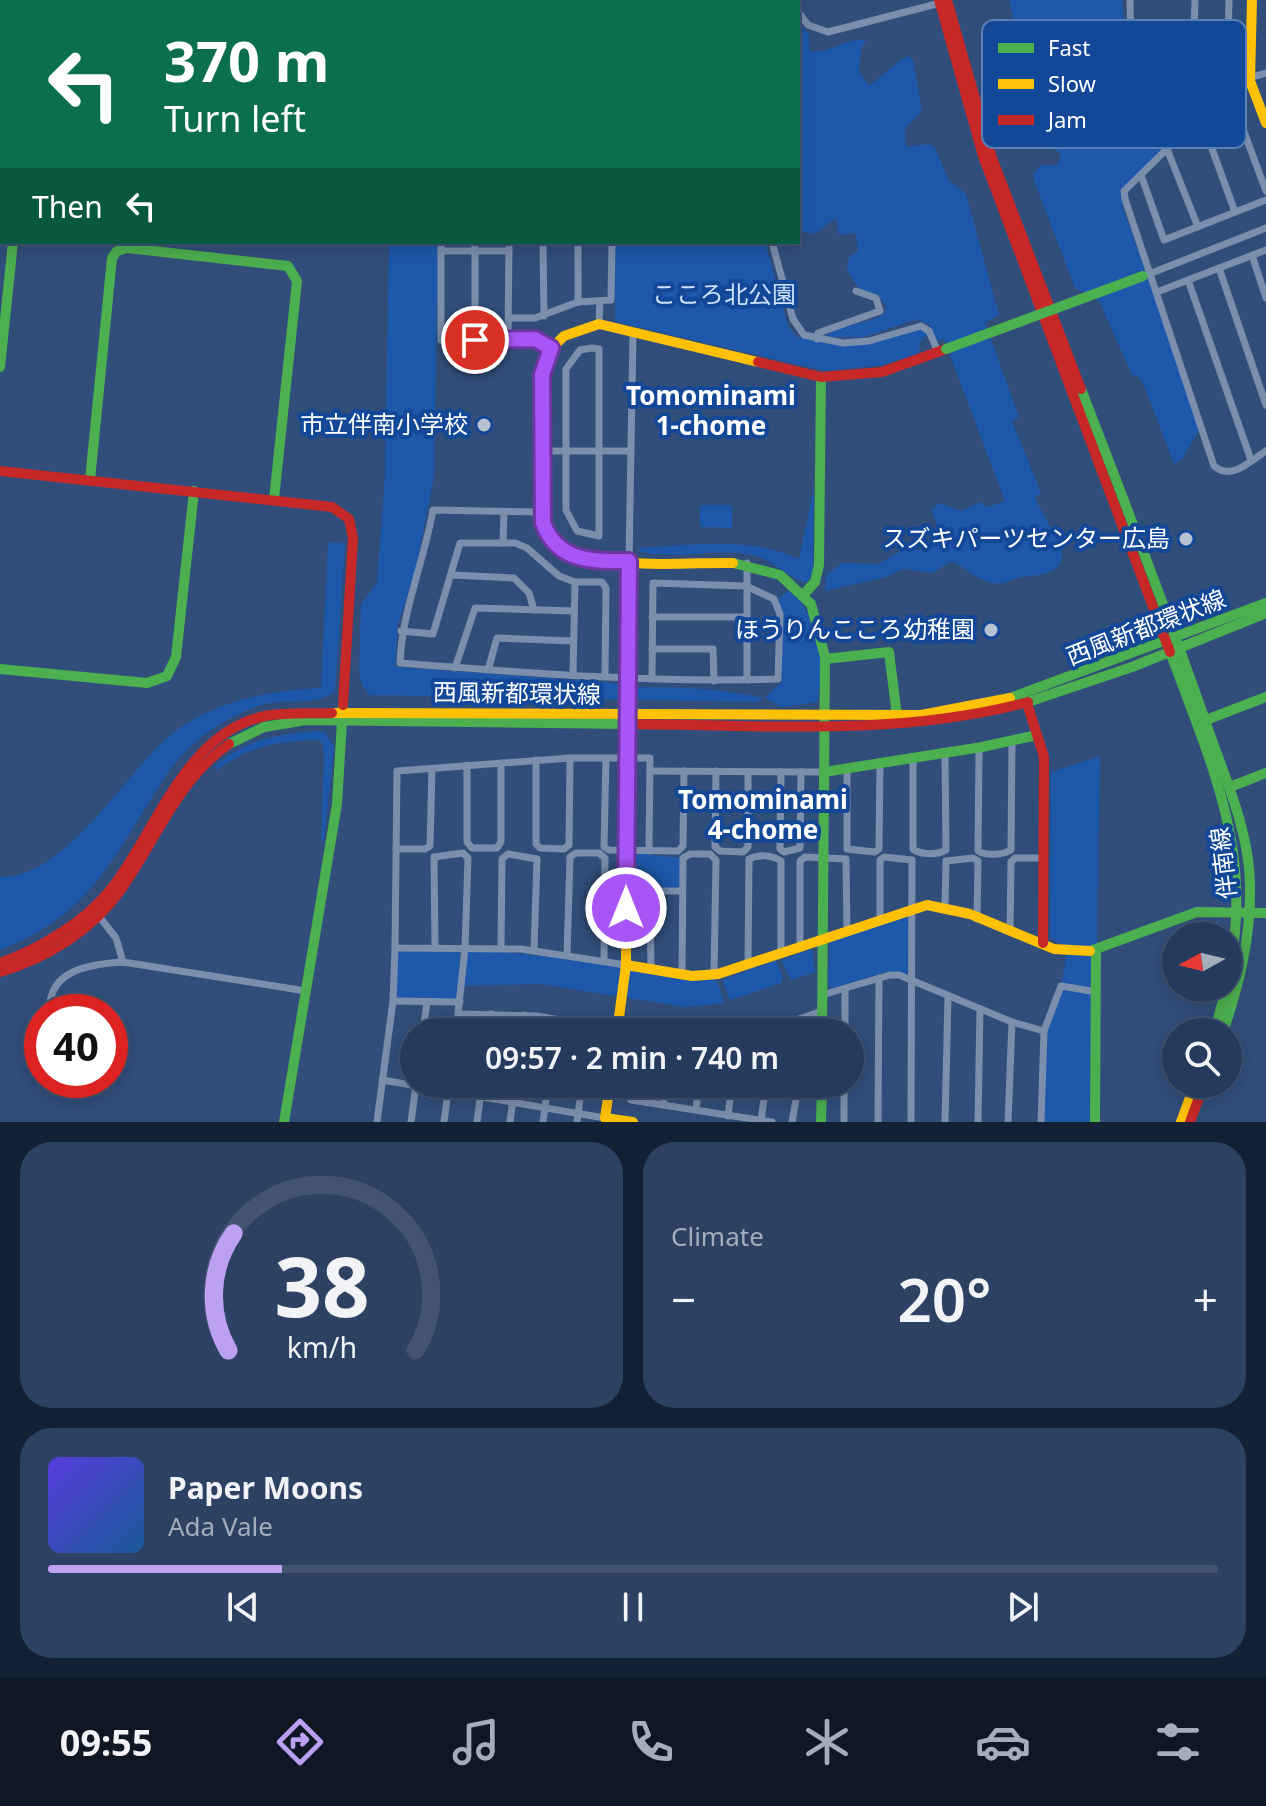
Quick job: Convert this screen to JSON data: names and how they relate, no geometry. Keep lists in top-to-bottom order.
{
  "streets": {
    "street": ["西風新都環状線", "伴南線"]
  },
  "crossings": [
    ["西風新都環状線", "伴南線"]
  ],
  "districts": ["Tomominami 1-chome", "Tomominami 4-chome"],
  "parks": ["こころ北公園"],
  "places": ["市立伴南小学校", "スズキパーツセンター広島", "ほうりんこころ幼稚園"],
  "legend": ["Fast", "Slow", "Jam"],
  "north": "left",
  "page": {
    "turn": ["370 m", "Turn left"],
    "then": "Then",
    "limit": "40",
    "trip": "09:57 · 2 min · 740 m",
    "tile": "Climate",
    "heat": ["−", "20°", "+"],
    "song": ["Paper Moons", "Ada Vale"],
    "tabs": "09:55",
    "gauge": ["38", "km/h"]
  }
}
